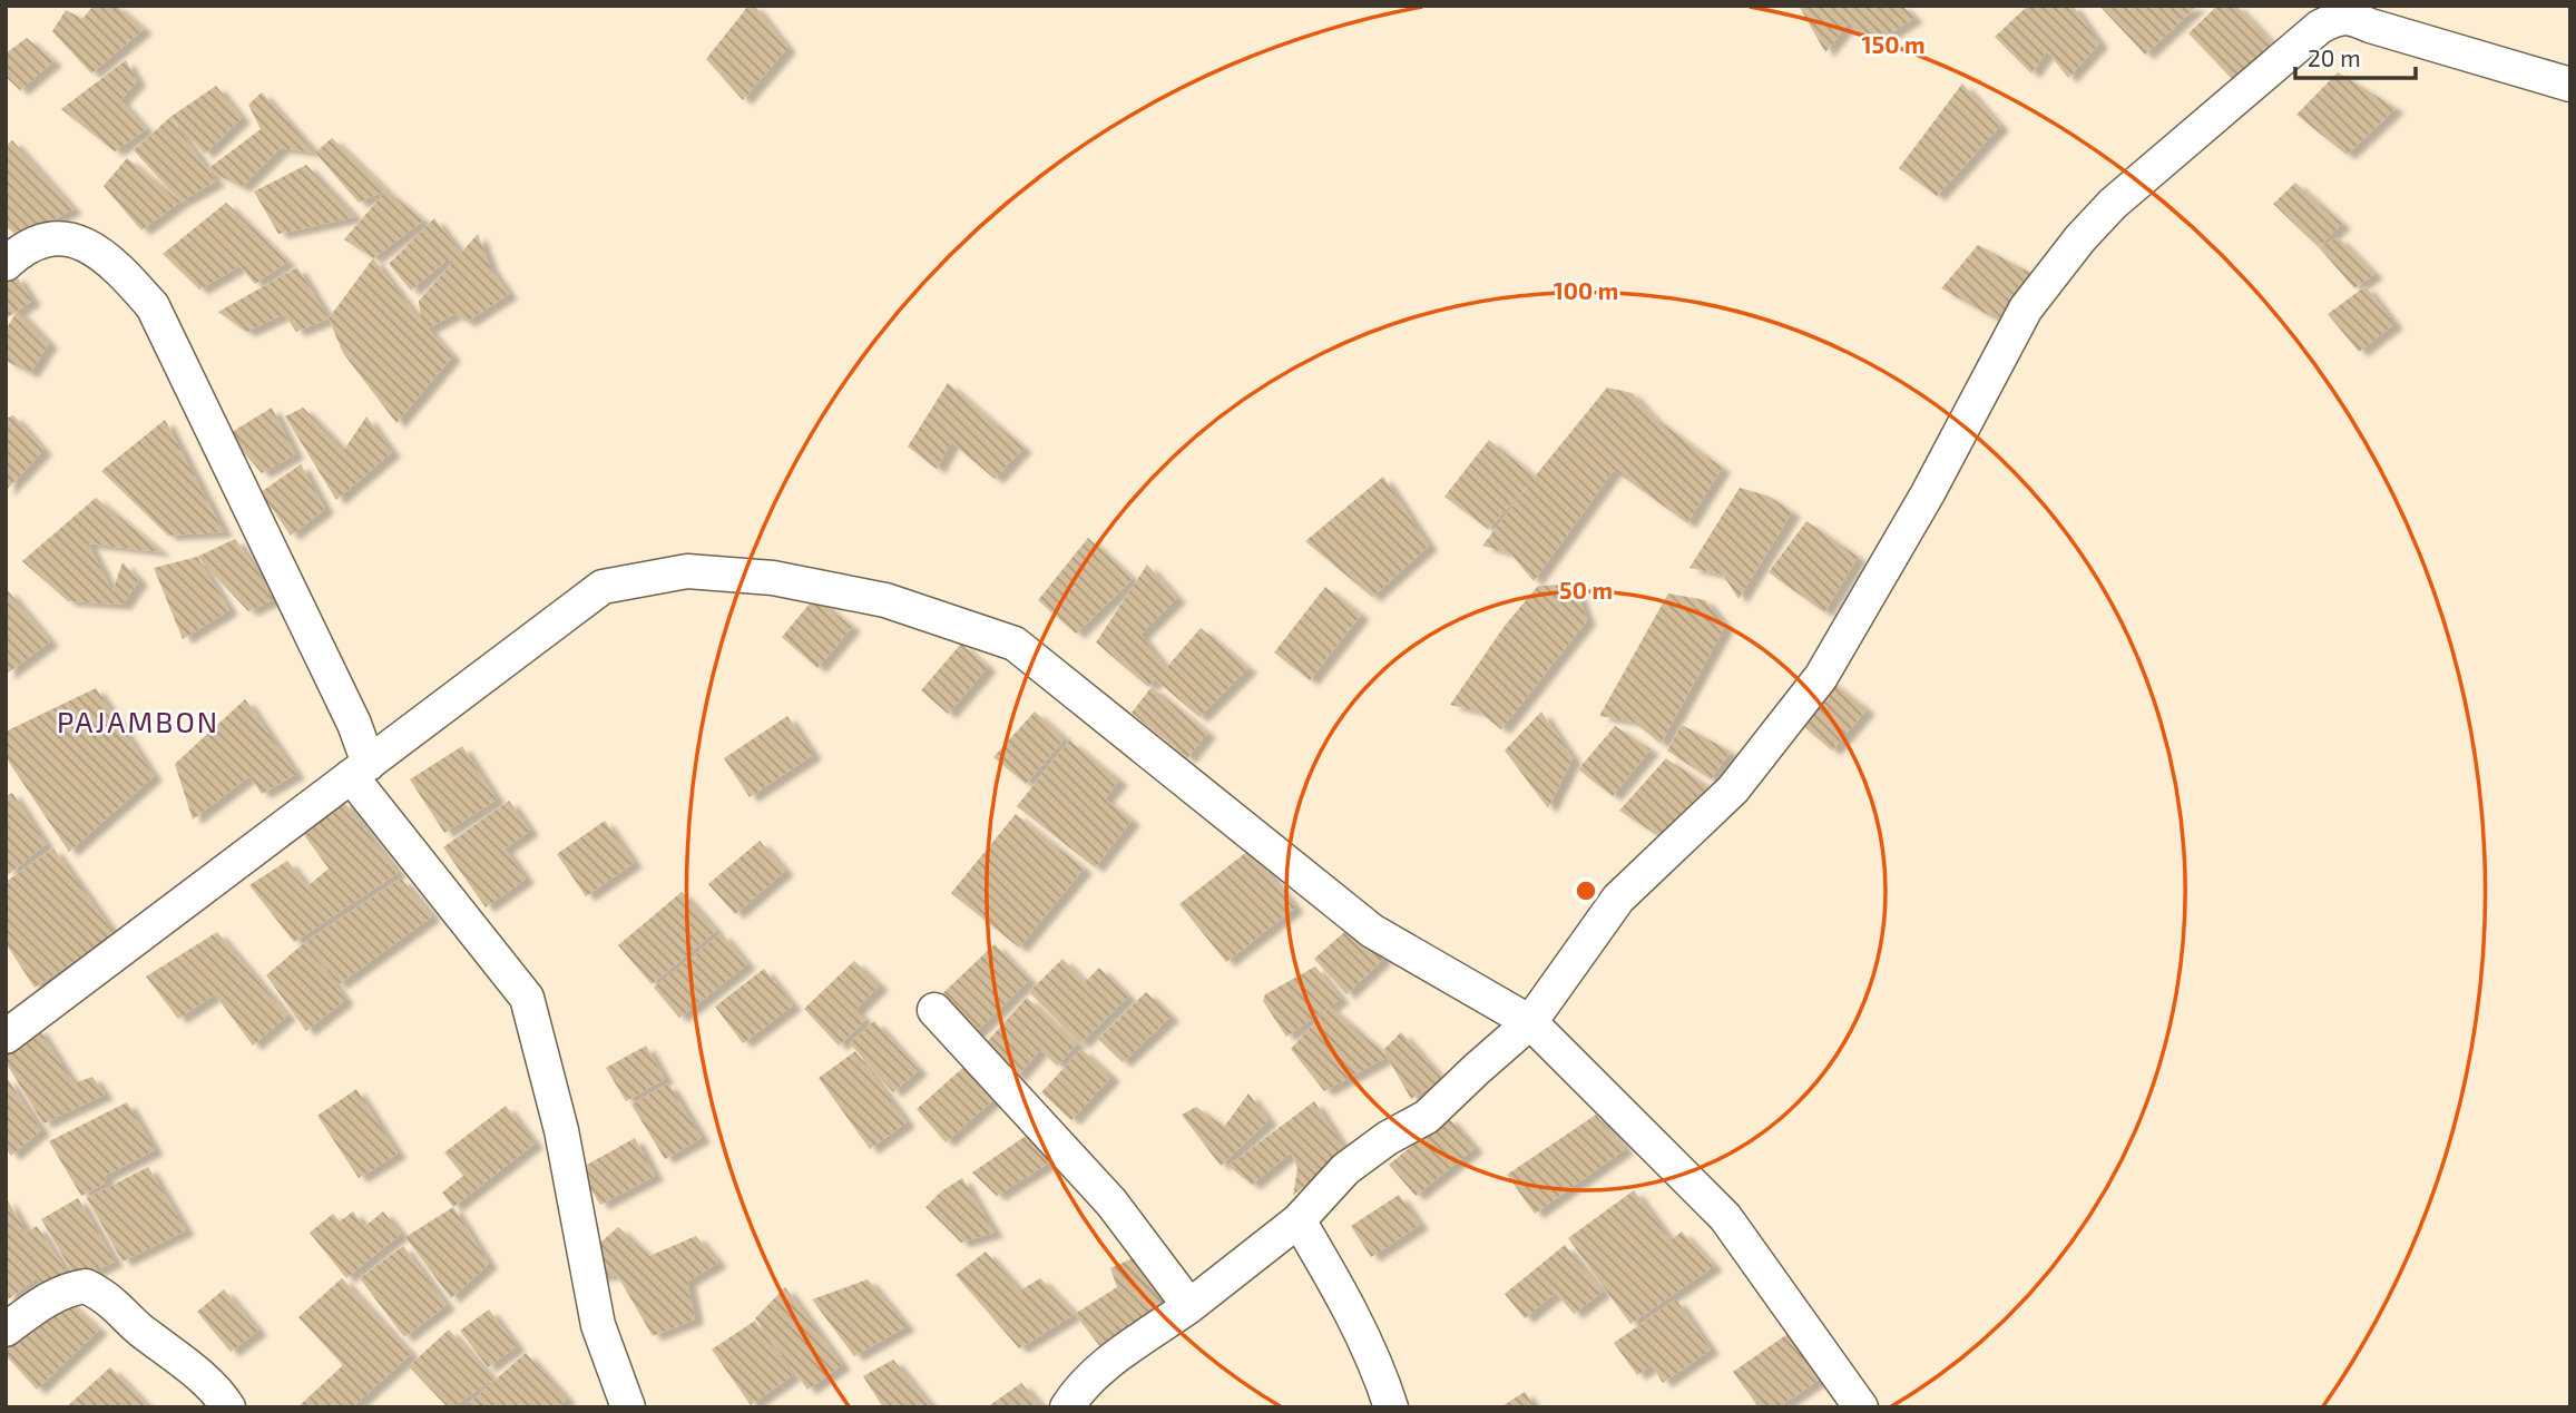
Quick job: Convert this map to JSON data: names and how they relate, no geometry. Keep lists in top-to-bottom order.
{
  "districts": ["PAJAMBON"],
  "scale_bar": "20 m",
  "rings": ["150 m", "100 m", "50 m"]
}
